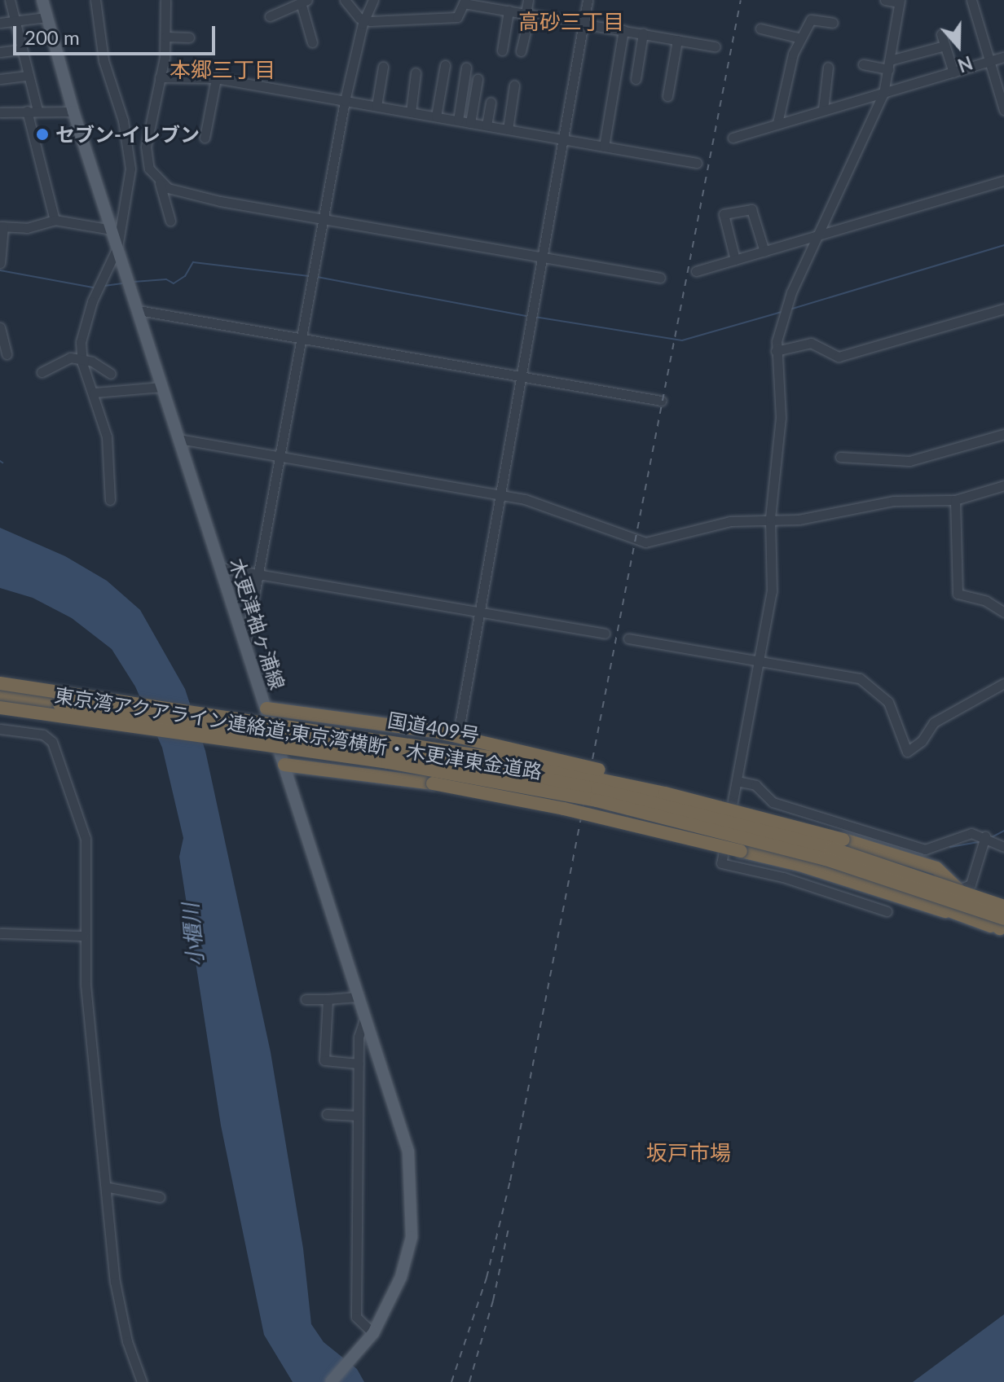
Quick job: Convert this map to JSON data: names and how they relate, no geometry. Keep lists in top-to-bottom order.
{
  "streets": {
    "highway": ["国道409号", "東京湾アクアライン連絡道;東京湾横断・木更津東金道路"],
    "main road": ["木更津袖ヶ浦線"]
  },
  "crossings": [
    ["国道409号", "東京湾アクアライン連絡道;東京湾横断・木更津東金道路"]
  ],
  "districts": ["高砂三丁目", "本郷三丁目", "坂戸市場"],
  "water": ["小櫃川"],
  "places": ["セブン-イレブン"],
  "scale_bar": "200 m",
  "north": "bottom"
}
